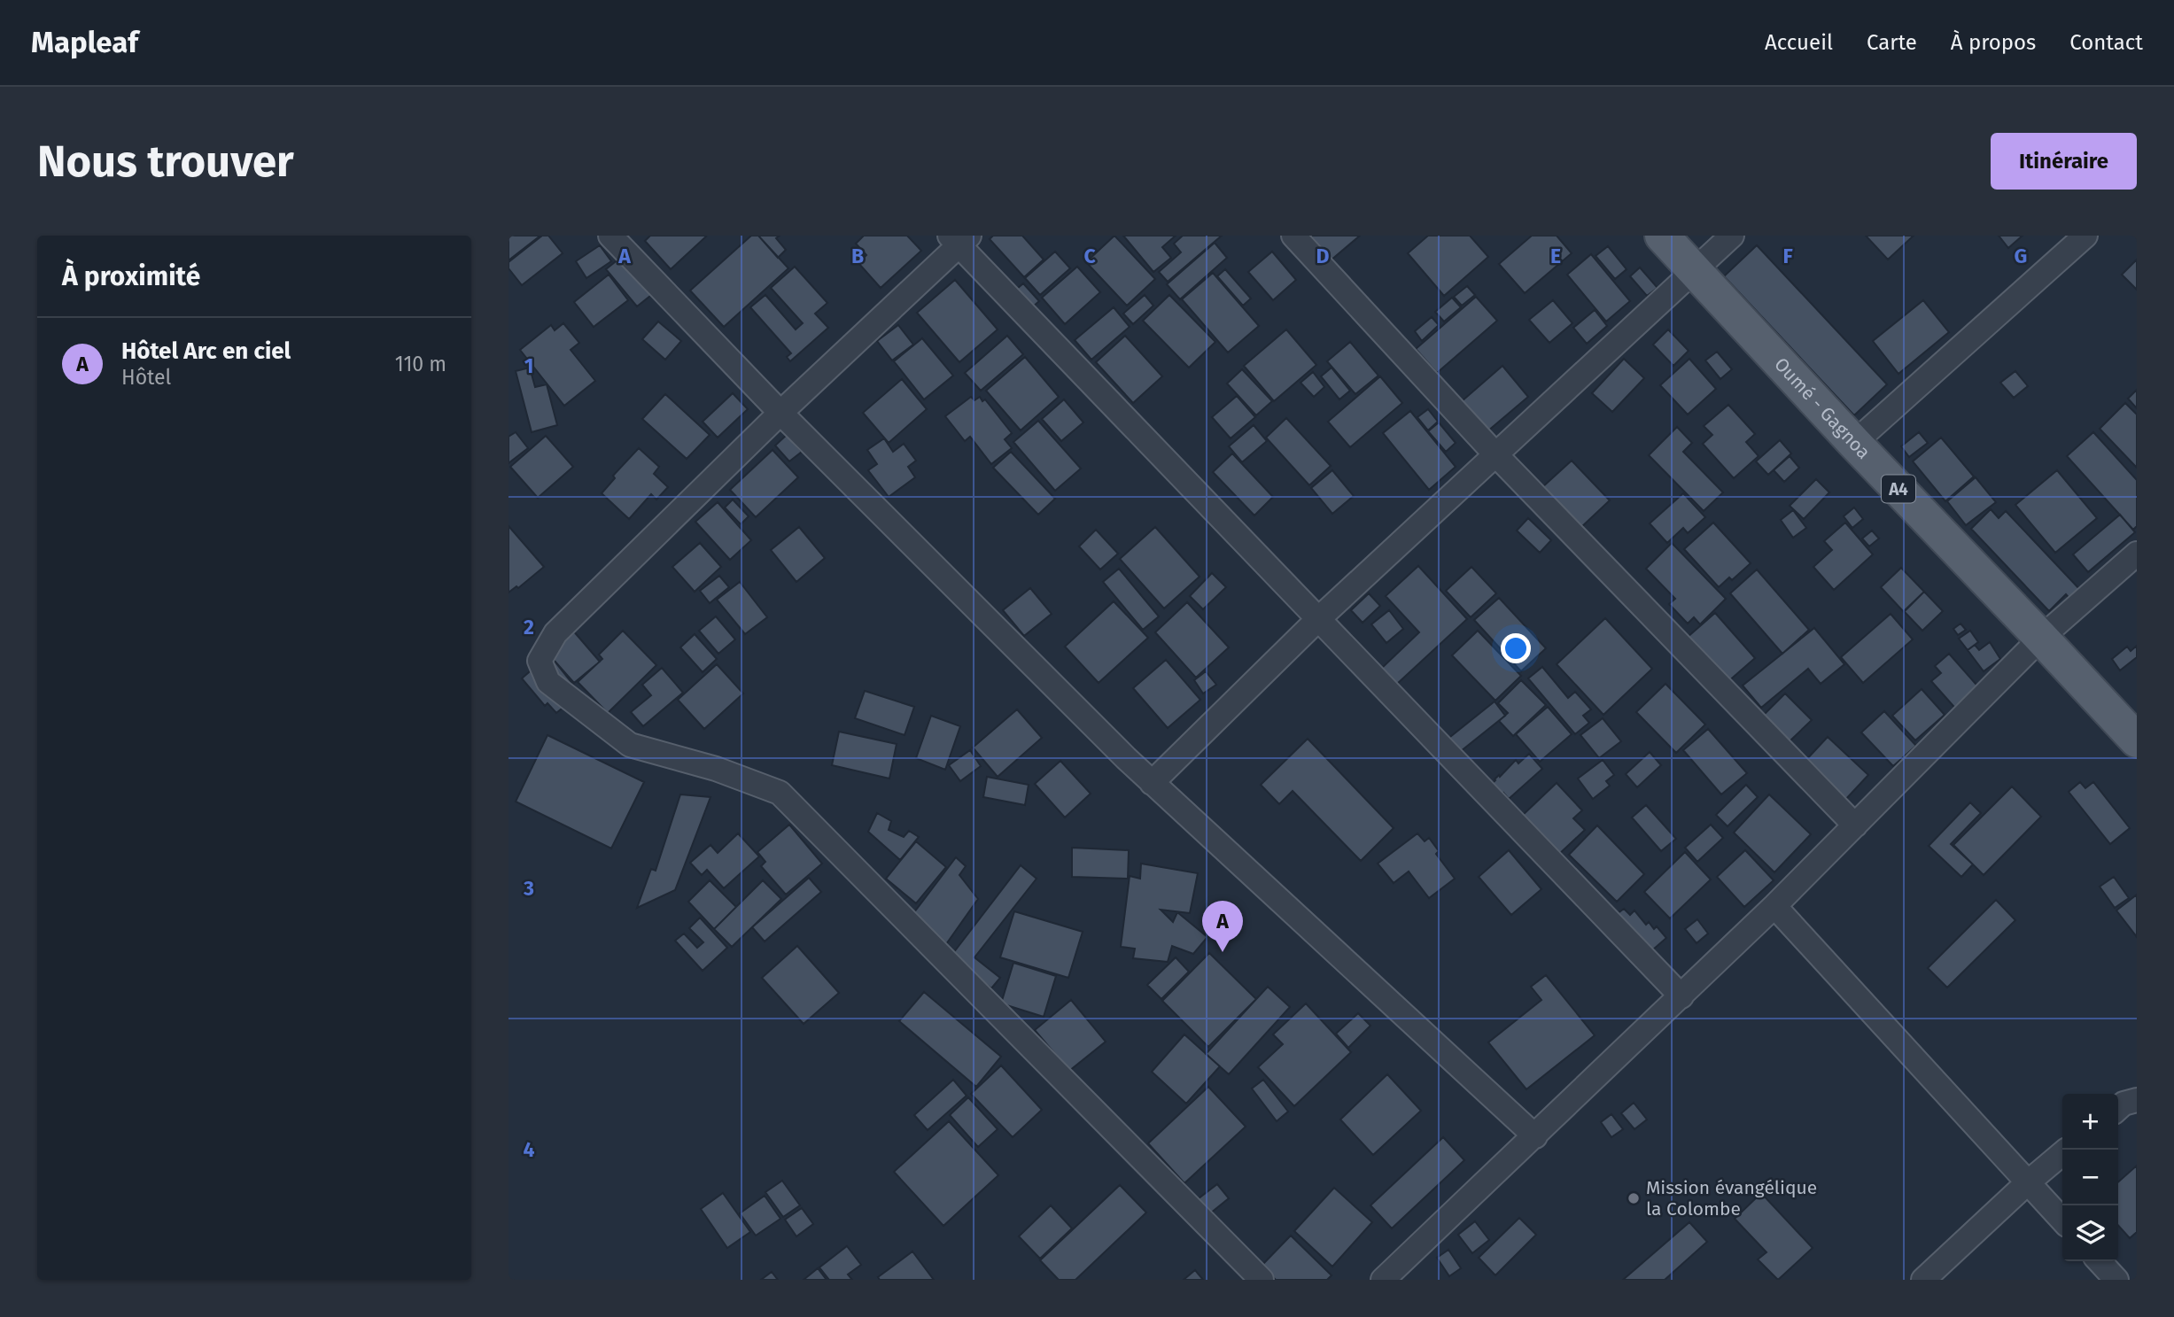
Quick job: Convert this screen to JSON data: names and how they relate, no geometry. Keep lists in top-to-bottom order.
{
  "streets": {
    "main road": ["Oumé - Gagnoa", "A4"]
  },
  "places": ["Mission évangélique la Colombe"],
  "page": {
    "header": "Mapleaf",
    "nav": [
      "Accueil",
      "Carte",
      "À propos",
      "Contact"
    ],
    "buttons": "Itinéraire",
    "title": "Nous trouver",
    "heading": "À proximité",
    "list": [
      {
        "mark": "A",
        "name": "Hôtel Arc en ciel",
        "note": "Hôtel",
        "value": "110 m"
      }
    ],
    "pins": "A",
    "map_buttons": ["+", "−"]
  },
  "grid": {
    "columns": [
      "A",
      "B",
      "C",
      "D",
      "E",
      "F",
      "G"
    ],
    "rows": [
      "1",
      "2",
      "3",
      "4"
    ]
  }
}
